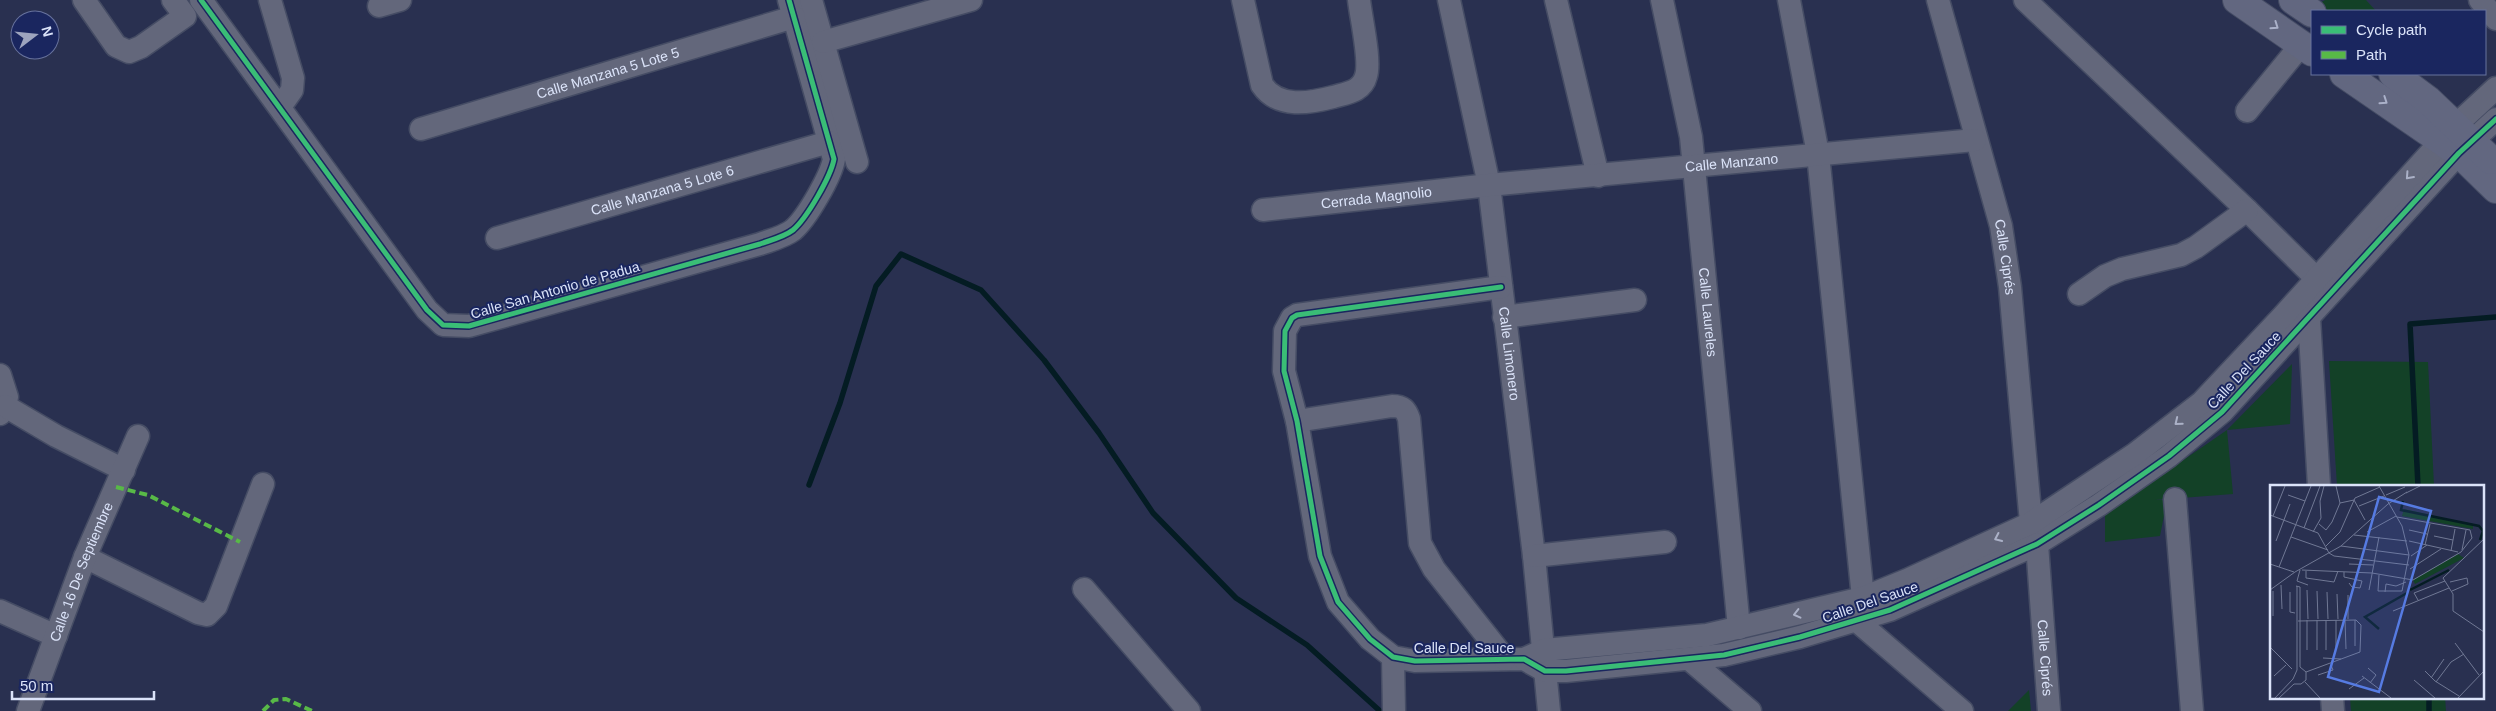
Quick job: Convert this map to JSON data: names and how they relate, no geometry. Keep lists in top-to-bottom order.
{
  "streets": {
    "street": [
      "Calle Manzana 5 Lote 5",
      "Calle Manzano",
      "Calle Manzana 5 Lote 6",
      "Cerrada Magnolio",
      "Calle Ciprés",
      "Calle San Antonio de Padua",
      "Calle Laureles",
      "Calle Limonero",
      "Calle Del Sauce",
      "Calle 16 De Septiembre"
    ]
  },
  "crossings": [
    ["Calle Manzana 5 Lote 5", "Calle San Antonio de Padua"],
    ["Calle Manzano", "Cerrada Magnolio"],
    ["Calle Manzano", "Calle Ciprés"],
    ["Calle Manzano", "Calle Laureles"],
    ["Calle Manzano", "Calle Limonero"],
    ["Calle Manzana 5 Lote 6", "Calle San Antonio de Padua"],
    ["Cerrada Magnolio", "Calle Limonero"],
    ["Calle Ciprés", "Calle Del Sauce"],
    ["Calle Laureles", "Calle Del Sauce"],
    ["Calle Limonero", "Calle Del Sauce"]
  ],
  "legend": ["Cycle path", "Path"],
  "scale_bar": "50 m",
  "north": "right"
}
